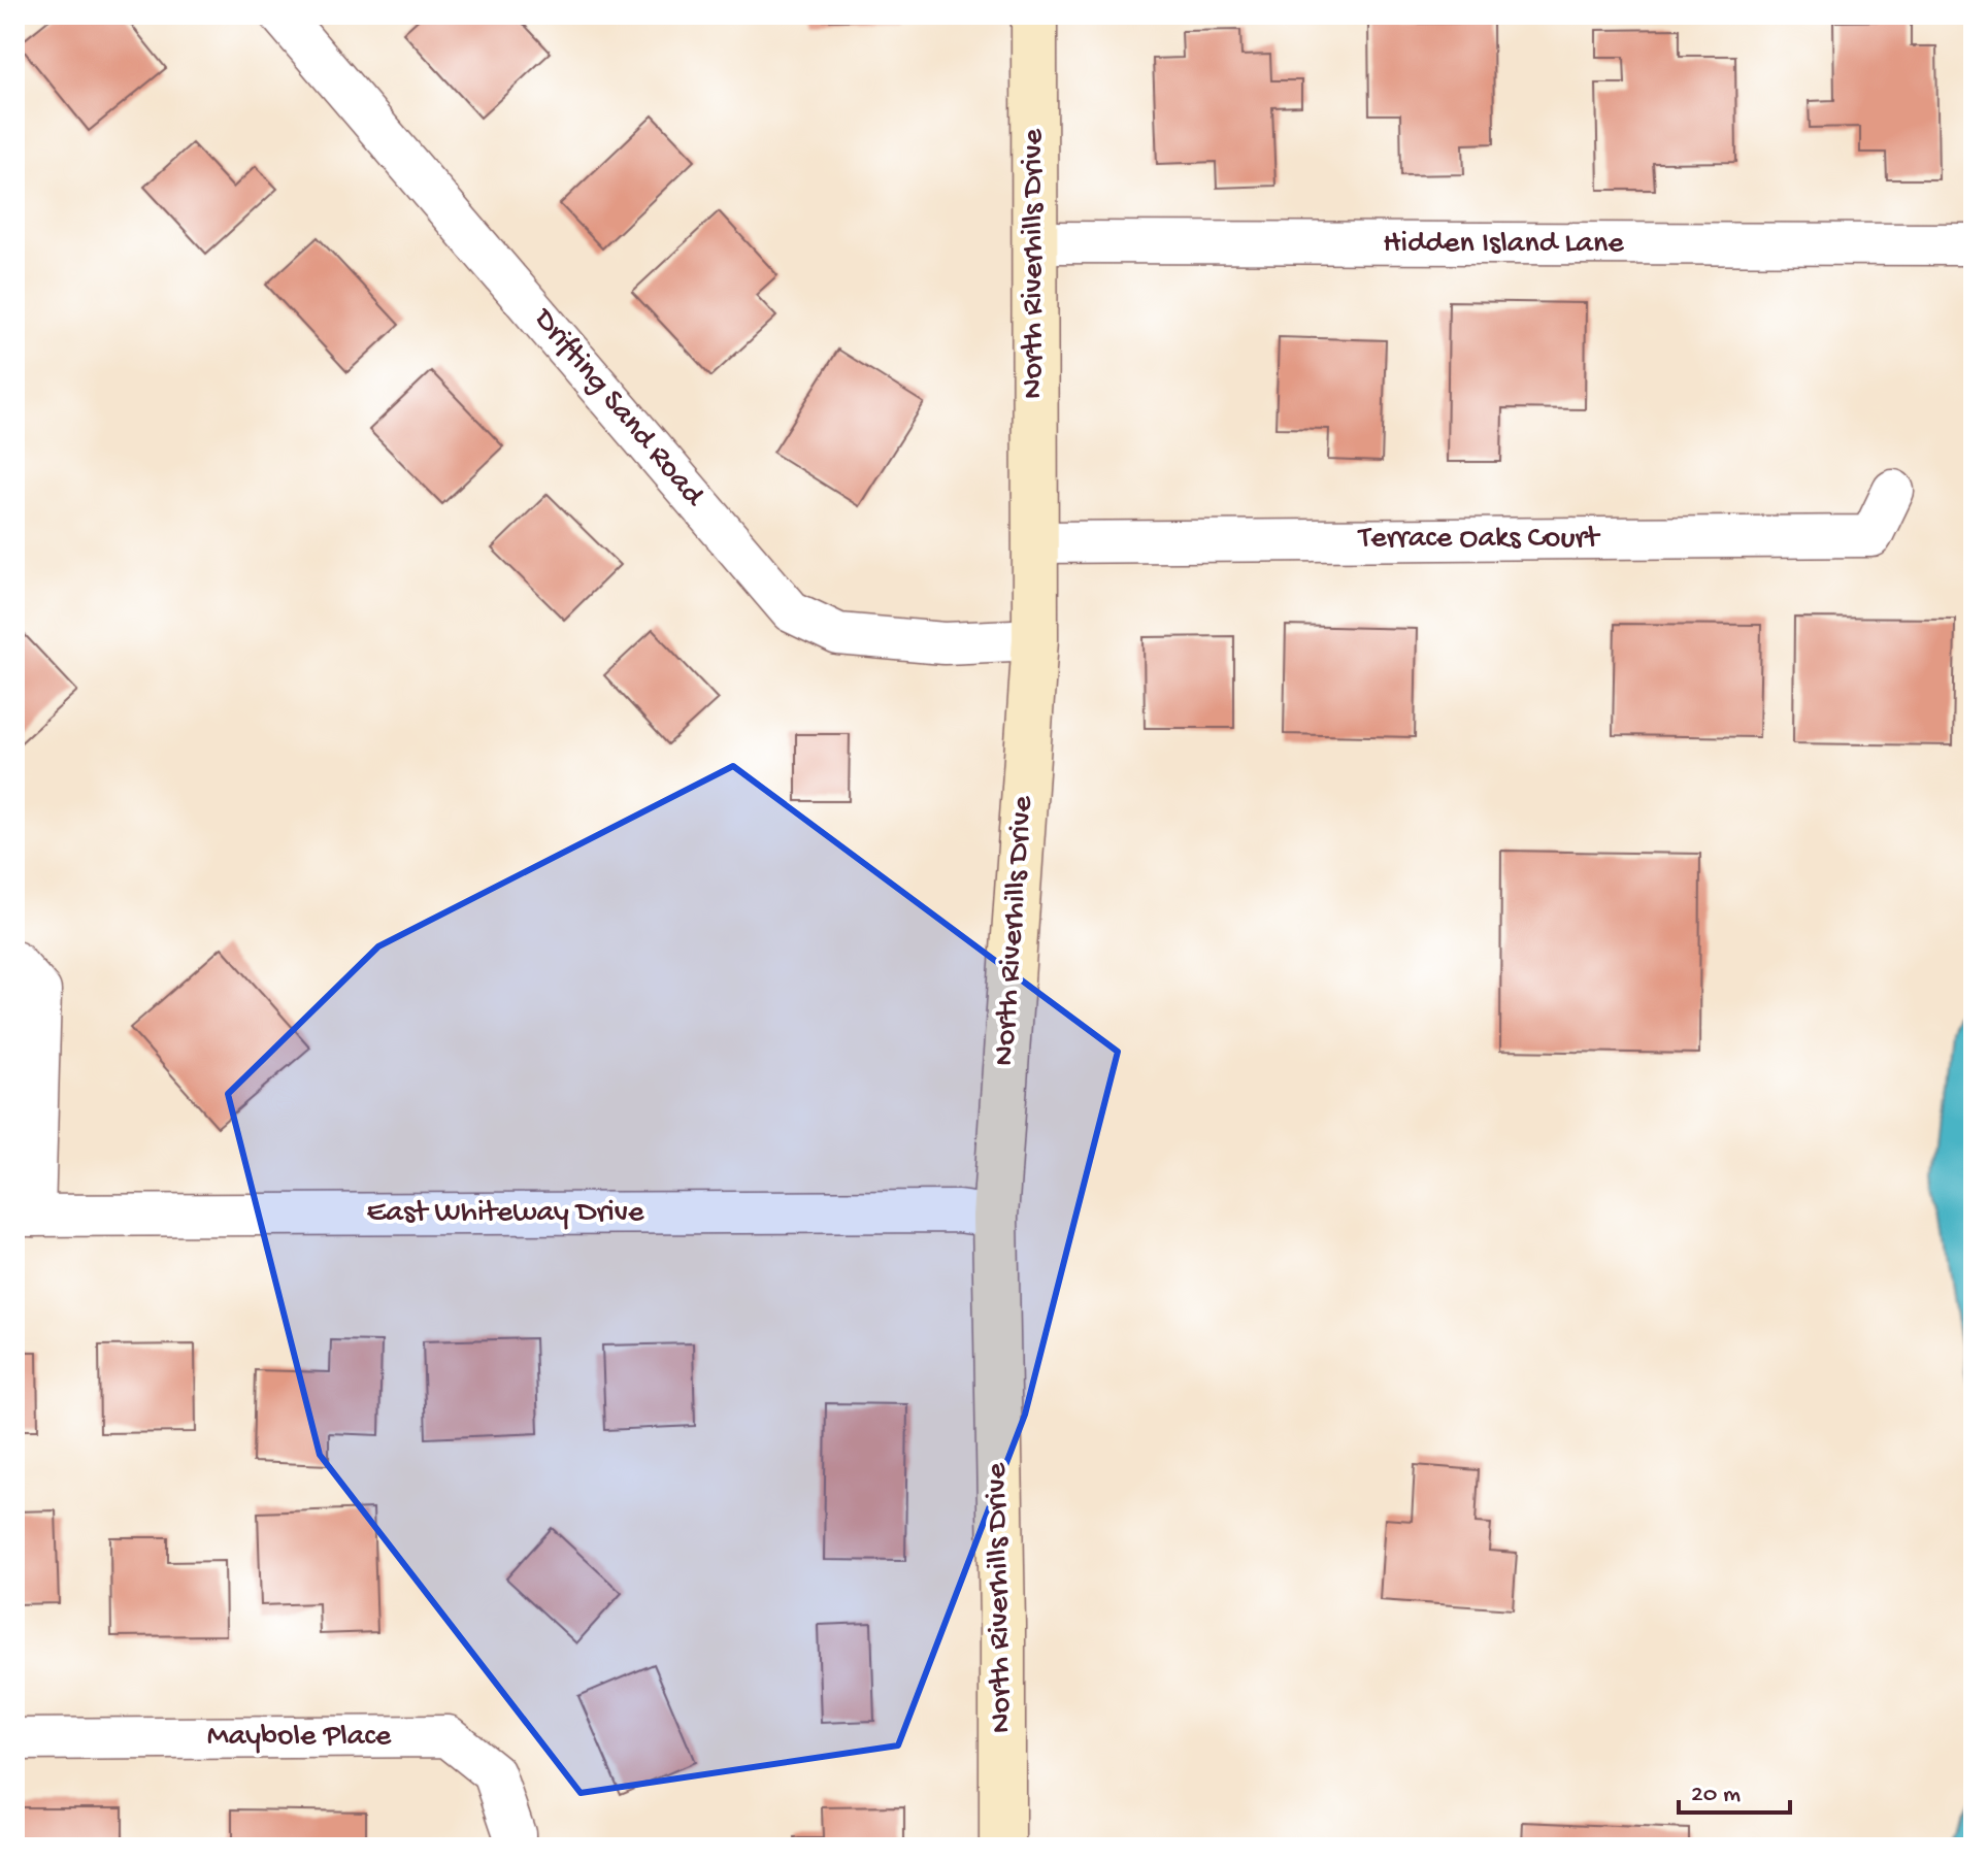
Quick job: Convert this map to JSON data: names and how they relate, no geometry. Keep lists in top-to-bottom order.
{
  "streets": {
    "street": [
      "Hidden Island Lane",
      "North Riverhills Drive",
      "Drifting Sand Road",
      "Terrace Oaks Court",
      "East Whiteway Drive",
      "Maybole Place"
    ]
  },
  "crossings": [
    ["Hidden Island Lane", "North Riverhills Drive"],
    ["North Riverhills Drive", "Drifting Sand Road"],
    ["North Riverhills Drive", "Terrace Oaks Court"],
    ["North Riverhills Drive", "East Whiteway Drive"]
  ],
  "scale_bar": "20 m"
}
